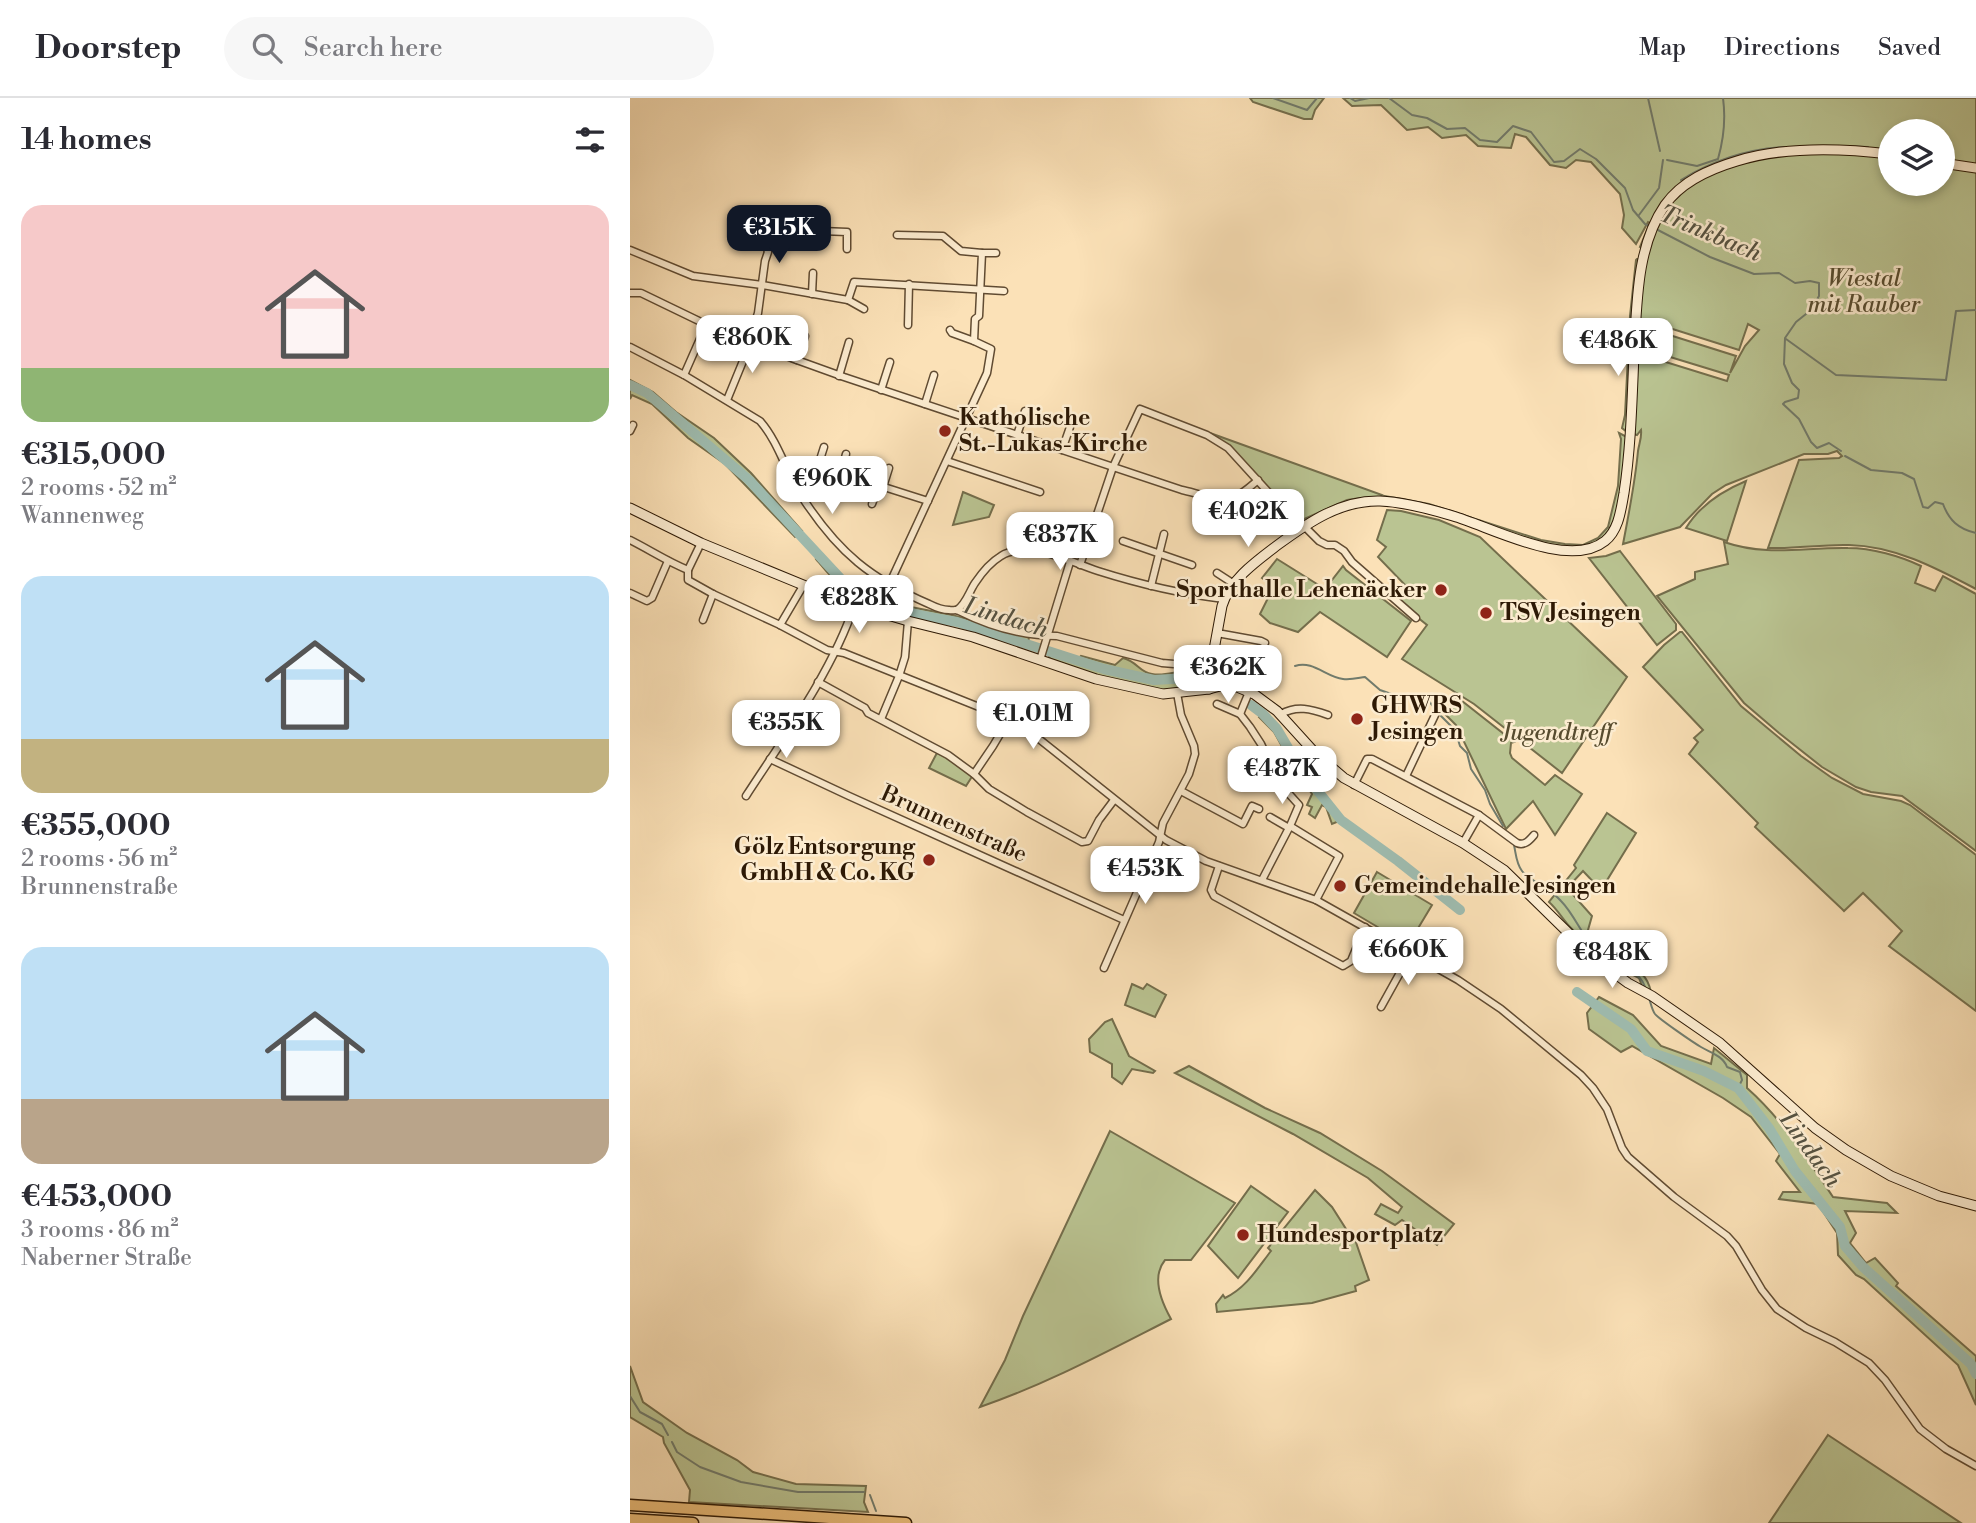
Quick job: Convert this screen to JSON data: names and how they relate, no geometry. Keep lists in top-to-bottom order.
{
  "streets": {
    "street": ["Brunnenstraße"]
  },
  "water": ["Trinkbach", "Lindach"],
  "parks": ["Wiestal mit Rauber", "Jugendtreff"],
  "places": [
    "Katholische St.-Lukas-Kirche",
    "Sporthalle Lehenäcker",
    "TSV Jesingen",
    "GHWRS Jesingen",
    "Gölz Entsorgung GmbH & Co. KG",
    "Gemeindehalle Jesingen",
    "Hundesportplatz"
  ],
  "page": {
    "header": "Doorstep",
    "search": "Search here",
    "nav": ["Map", "Directions", "Saved"],
    "heading": "14 homes",
    "list": [
      {
        "name": "€315,000",
        "note": "2 rooms · 52 m² · Wannenweg"
      },
      {
        "name": "€355,000",
        "note": "2 rooms · 56 m² · Brunnenstraße"
      },
      {
        "name": "€453,000",
        "note": "3 rooms · 86 m² · Naberner Straße"
      }
    ],
    "price": [
      "€315K",
      "€860K",
      "€486K",
      "€960K",
      "€402K",
      "€837K",
      "€828K",
      "€362K",
      "€1.01M",
      "€355K",
      "€487K",
      "€453K",
      "€660K",
      "€848K"
    ]
  }
}
